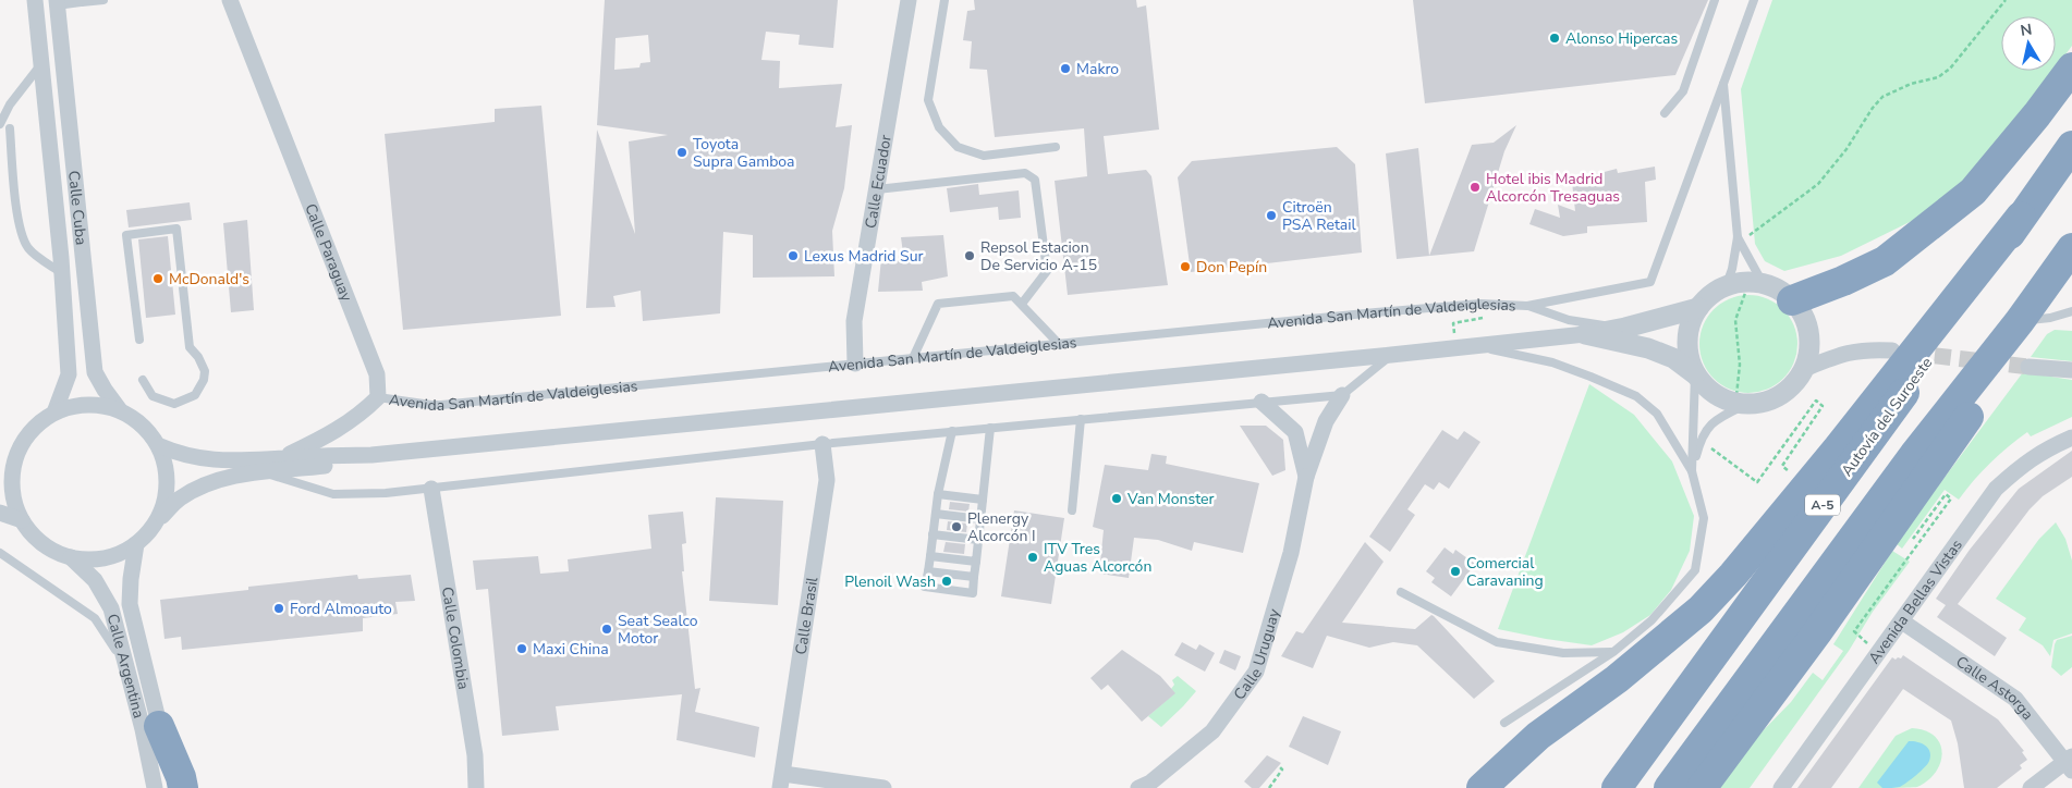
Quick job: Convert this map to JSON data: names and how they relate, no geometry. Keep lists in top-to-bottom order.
{
  "streets": {
    "highway": ["Autovía del Suroeste", "A-5"],
    "street": [
      "Calle Ecuador",
      "Calle Cuba",
      "Calle Paraguay",
      "Avenida San Martín de Valdeiglesias",
      "Avenida Bellas Vistas",
      "Calle Brasil",
      "Calle Colombia",
      "Calle Uruguay",
      "Calle Argentina",
      "Calle Astorga"
    ]
  },
  "crossings": [
    ["Calle Ecuador", "Avenida San Martín de Valdeiglesias"],
    ["Calle Cuba", "Calle Argentina"],
    ["Calle Paraguay", "Avenida San Martín de Valdeiglesias"],
    ["Avenida Bellas Vistas", "Calle Astorga"]
  ],
  "places": [
    "Alonso Hipercas",
    "Makro",
    "Toyota Supra Gamboa",
    "Hotel ibis Madrid Alcorcón Tresaguas",
    "Citroën PSA Retail",
    "Lexus Madrid Sur",
    "Repsol Estacion De Servicio A-15",
    "Don Pepín",
    "McDonald's",
    "Van Monster",
    "Plenergy Alcorcón I",
    "ITV Tres Aguas Alcorcón",
    "Comercial Caravaning",
    "Plenoil Wash",
    "Ford Almoauto",
    "Seat Sealco Motor",
    "Maxi China"
  ],
  "north": "top"
}
